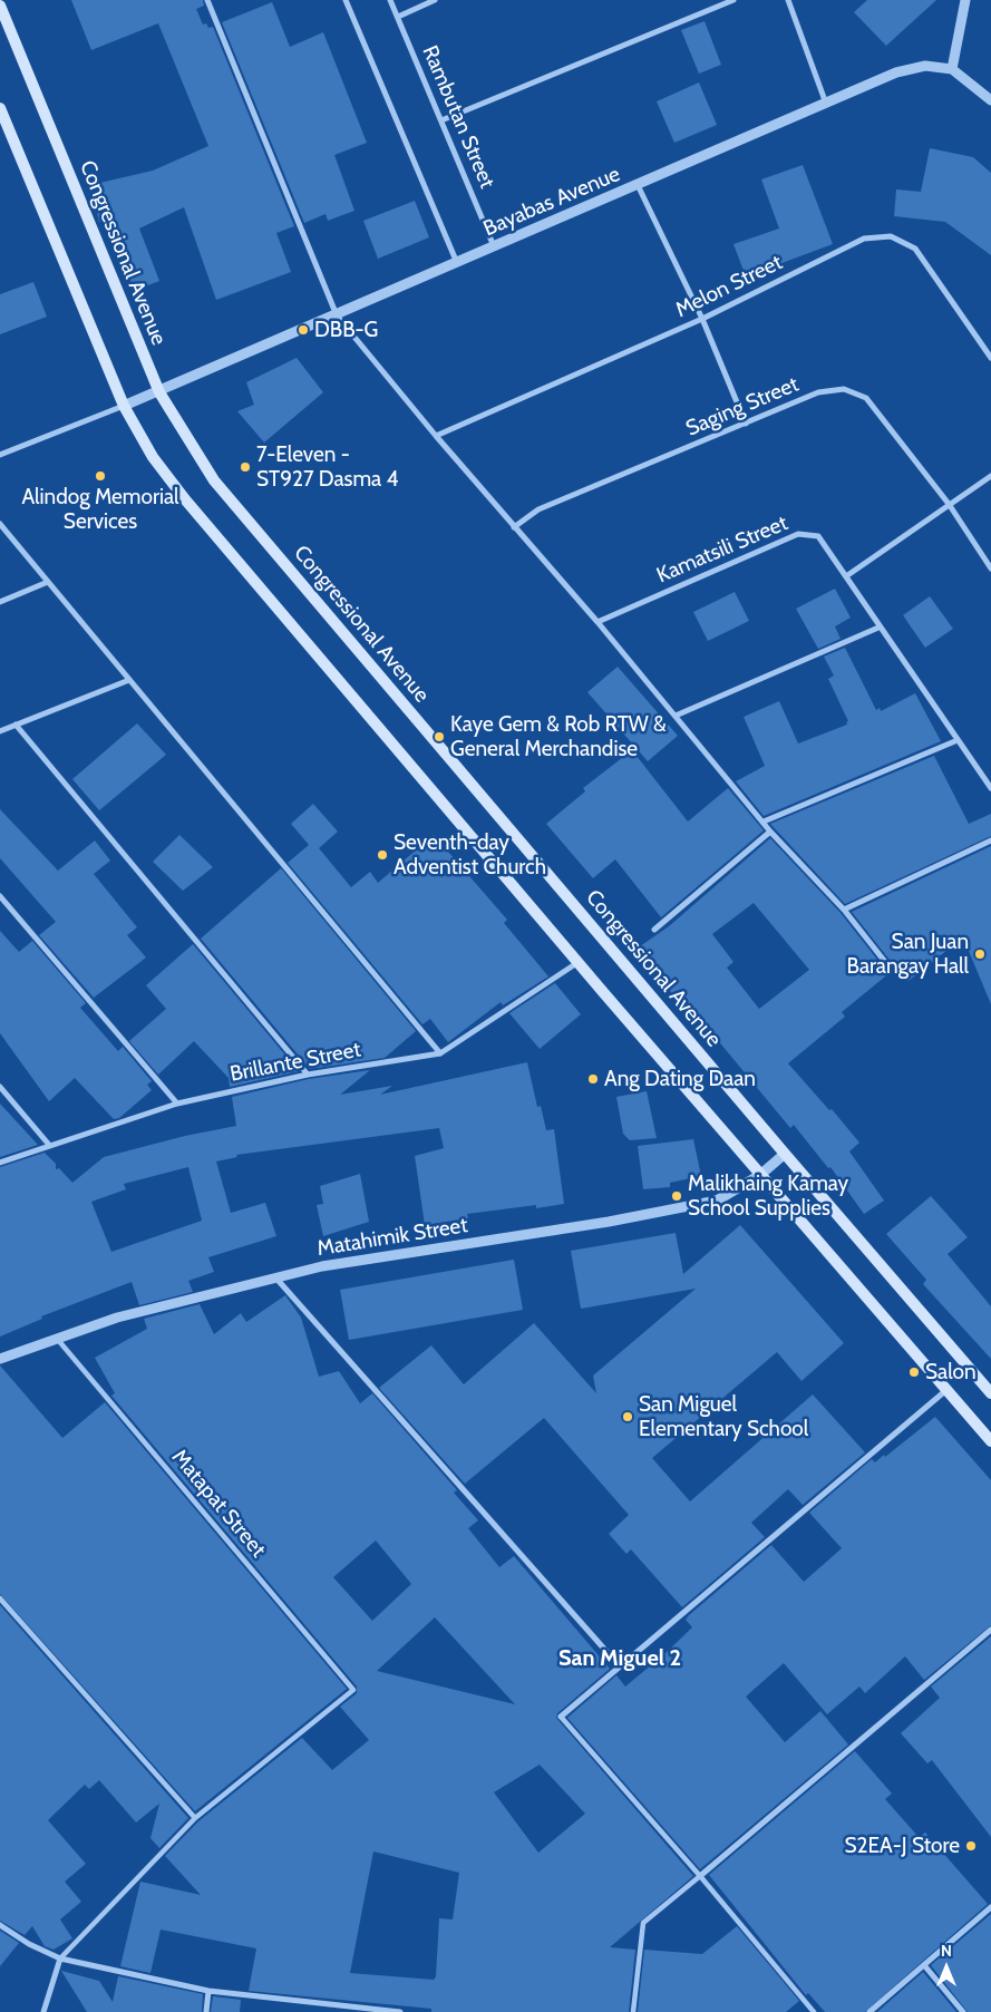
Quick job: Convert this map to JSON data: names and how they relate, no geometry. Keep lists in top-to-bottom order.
{
  "streets": {
    "main road": ["Congressional Avenue"],
    "street": [
      "Rambutan Street",
      "Bayabas Avenue",
      "Melon Street",
      "Saging Street",
      "Kamatsili Street",
      "Brillante Street",
      "Matahimik Street",
      "Matapat Street"
    ]
  },
  "crossings": [
    ["Rambutan Street", "Bayabas Avenue"],
    ["Bayabas Avenue", "Congressional Avenue"],
    ["Congressional Avenue", "Matahimik Street"],
    ["Matahimik Street", "Matapat Street"]
  ],
  "districts": ["San Miguel 2"],
  "places": [
    "DBB-G",
    "7-Eleven - ST927 Dasma 4",
    "Alindog Memorial Services",
    "Kaye Gem & Rob RTW & General Merchandise",
    "Seventh-day Adventist Church",
    "San Juan Barangay Hall",
    "Ang Dating Daan",
    "Malikhaing Kamay School Supplies",
    "Salon",
    "San Miguel Elementary School",
    "S2EA-J Store"
  ],
  "north": "top"
}
